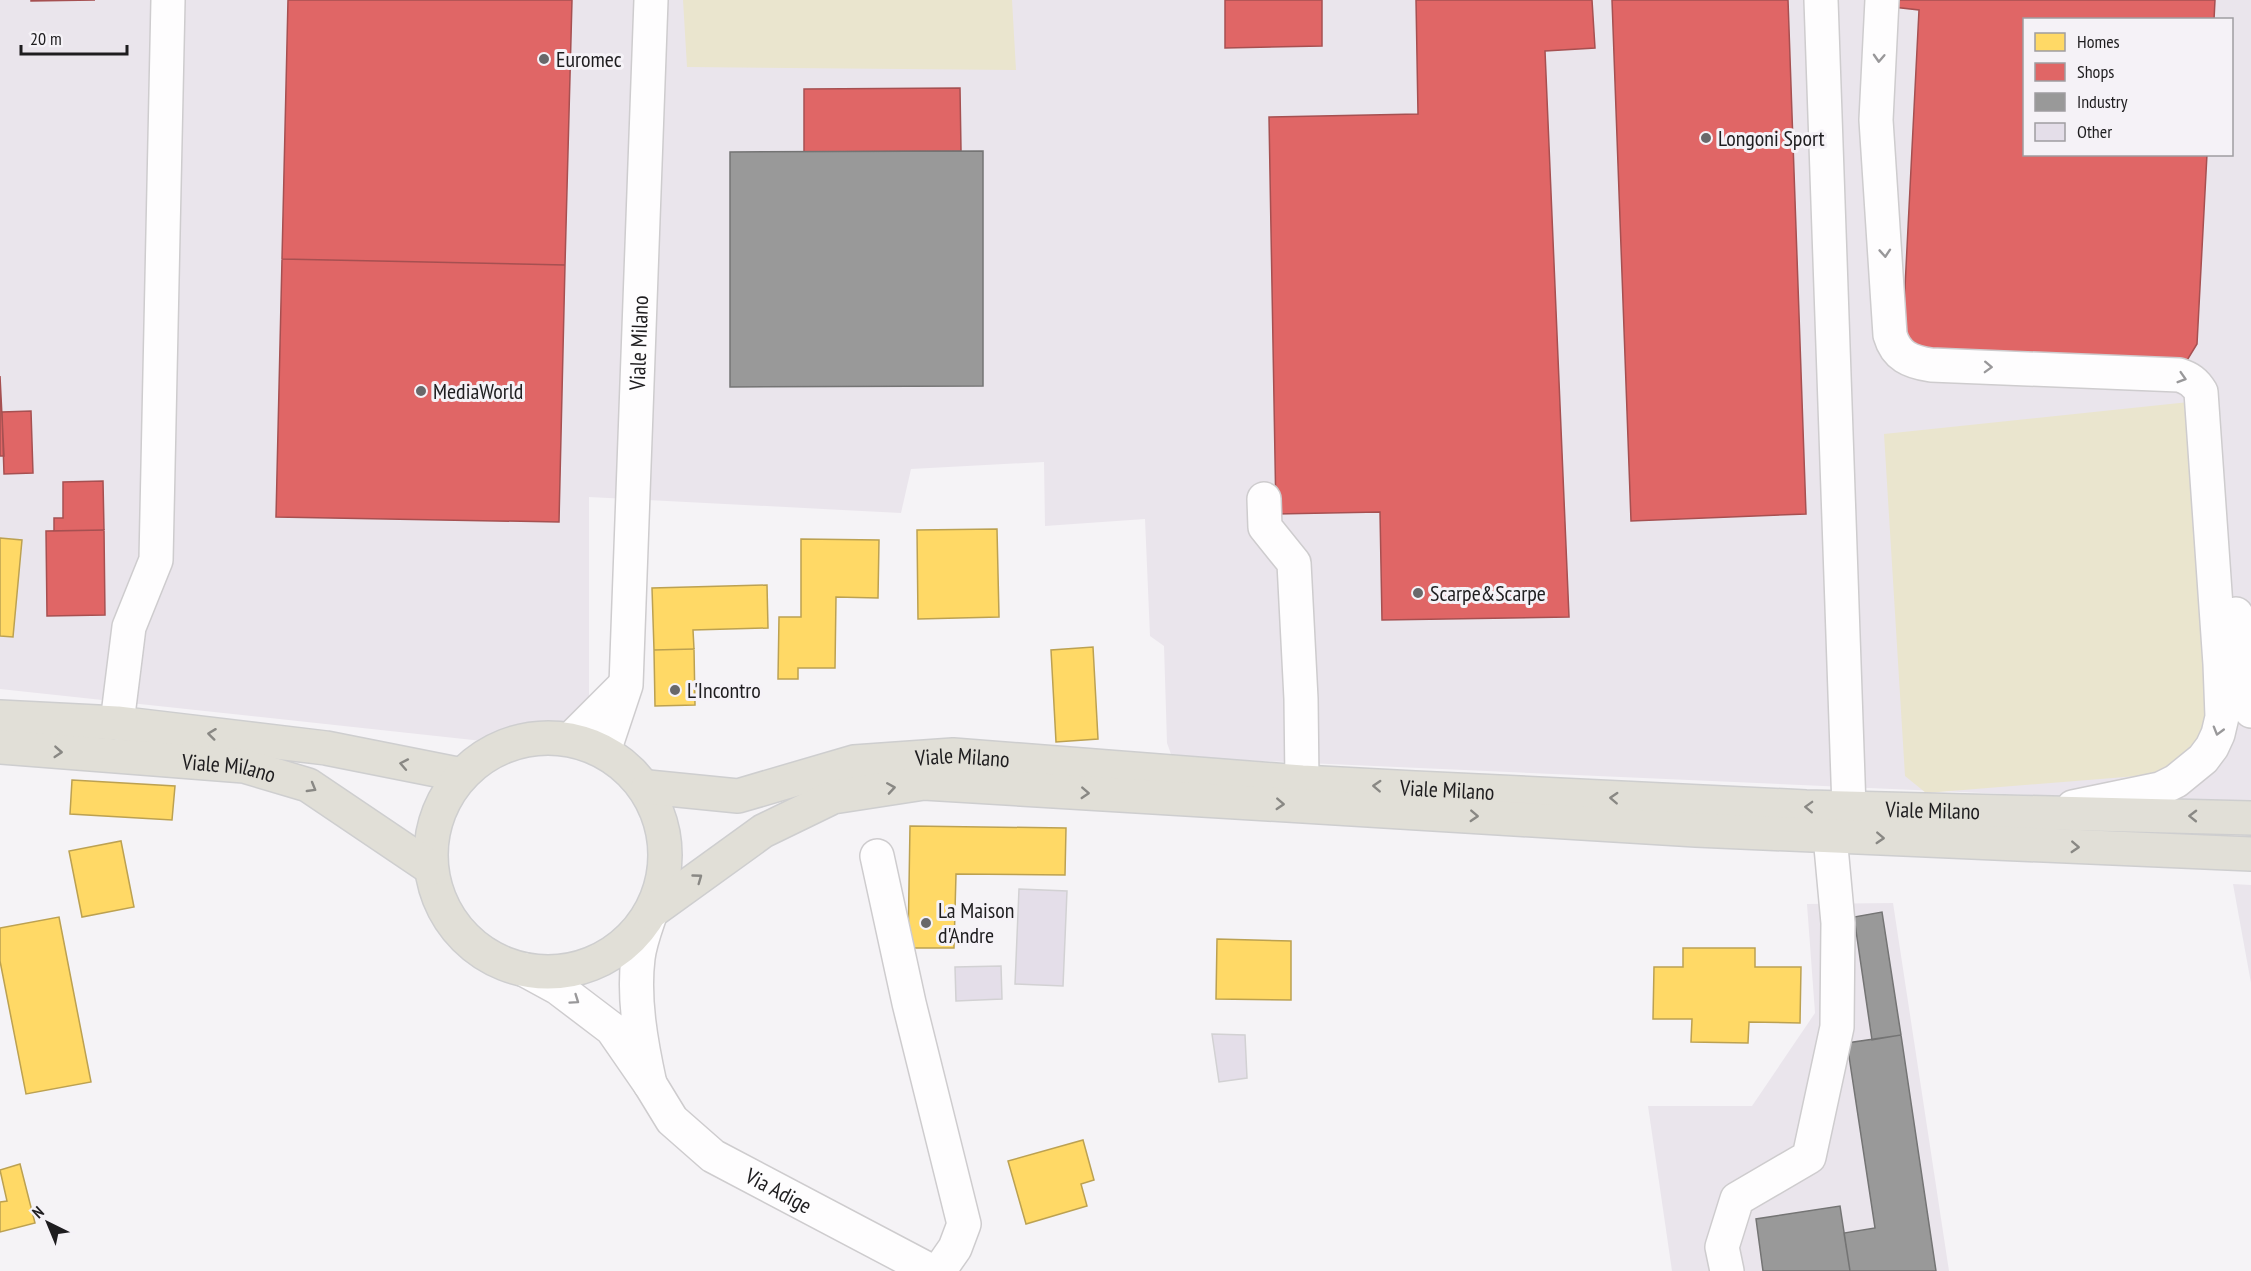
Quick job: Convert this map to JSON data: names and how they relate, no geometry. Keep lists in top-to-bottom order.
{
  "streets": {
    "main road": ["Viale Milano"],
    "street": ["Via Adige"]
  },
  "crossings": [
    ["Viale Milano", "Via Adige"]
  ],
  "places": [
    "Euromec",
    "Longoni Sport",
    "MediaWorld",
    "Scarpe&Scarpe",
    "L'Incontro",
    "La Maison d'Andre"
  ],
  "legend": [
    "Homes",
    "Shops",
    "Industry",
    "Other"
  ],
  "scale_bar": "20 m",
  "north": "top left"
}
